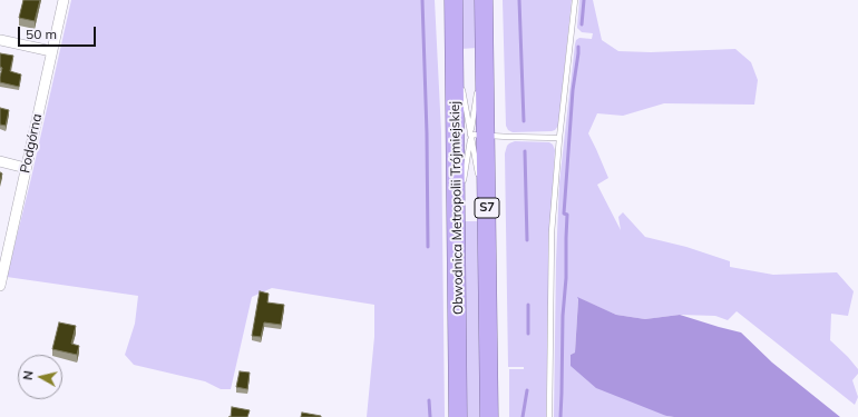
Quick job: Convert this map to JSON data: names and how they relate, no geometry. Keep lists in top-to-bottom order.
{
  "streets": {
    "highway": ["Obwodnica Metropolii Trójmiejskiej", "S7"],
    "street": ["Podgórna"]
  },
  "scale_bar": "50 m",
  "north": "left"
}
